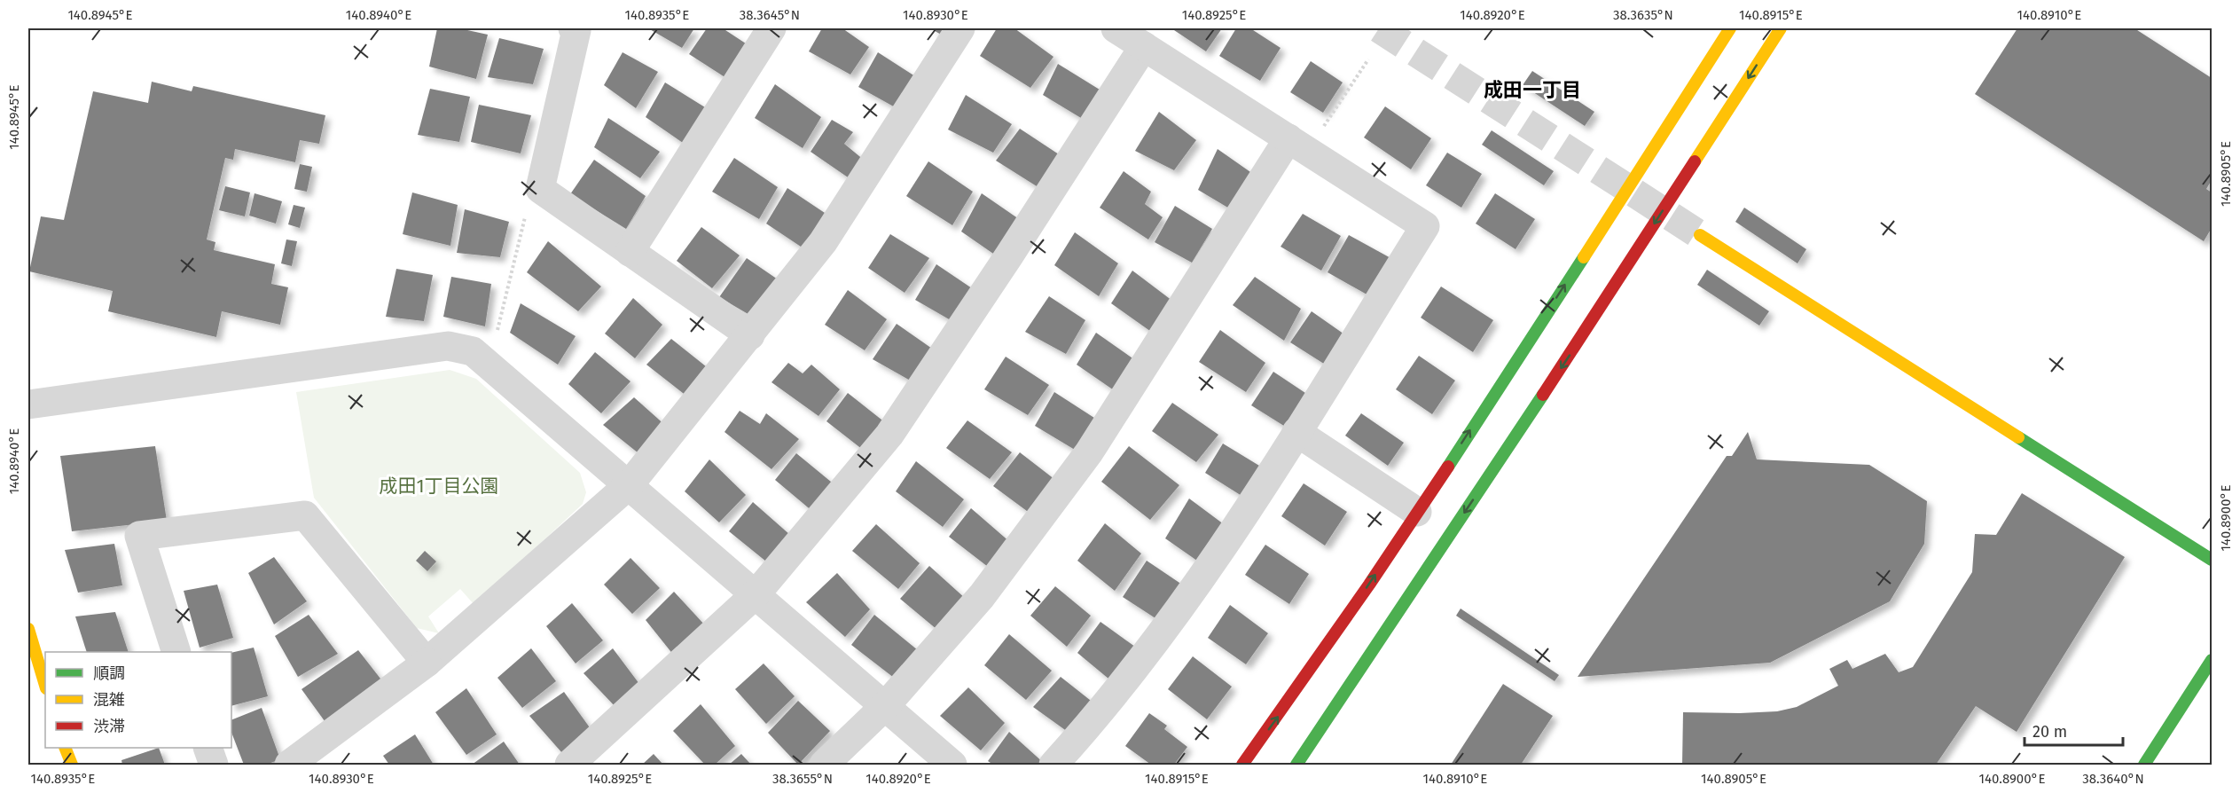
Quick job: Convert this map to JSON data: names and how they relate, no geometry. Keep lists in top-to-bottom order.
{
  "districts": ["成田一丁目"],
  "parks": ["成田1丁目公園"],
  "legend": ["順調", "混雑", "渋滞"],
  "scale_bar": "20 m",
  "coordinates": [
    "140.8945°E",
    "140.8940°E",
    "140.8935°E",
    "38.3645°N",
    "140.8930°E",
    "140.8925°E",
    "140.8920°E",
    "38.3635°N",
    "140.8915°E",
    "140.8910°E",
    "140.8905°E",
    "140.8900°E",
    "38.3655°N",
    "38.3640°N"
  ]
}
